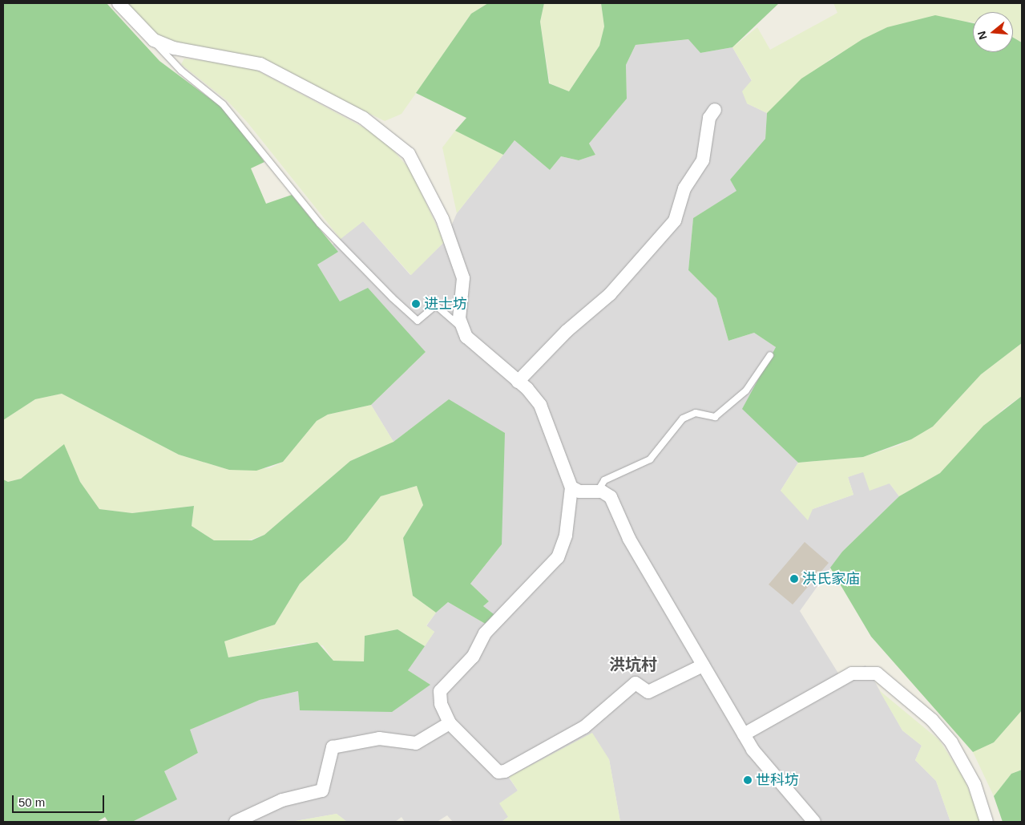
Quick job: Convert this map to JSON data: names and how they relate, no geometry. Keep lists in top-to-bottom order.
{
  "districts": ["洪坑村"],
  "places": ["进士坊", "洪氏家庙", "世科坊"],
  "scale_bar": "50 m",
  "north": "left"
}
